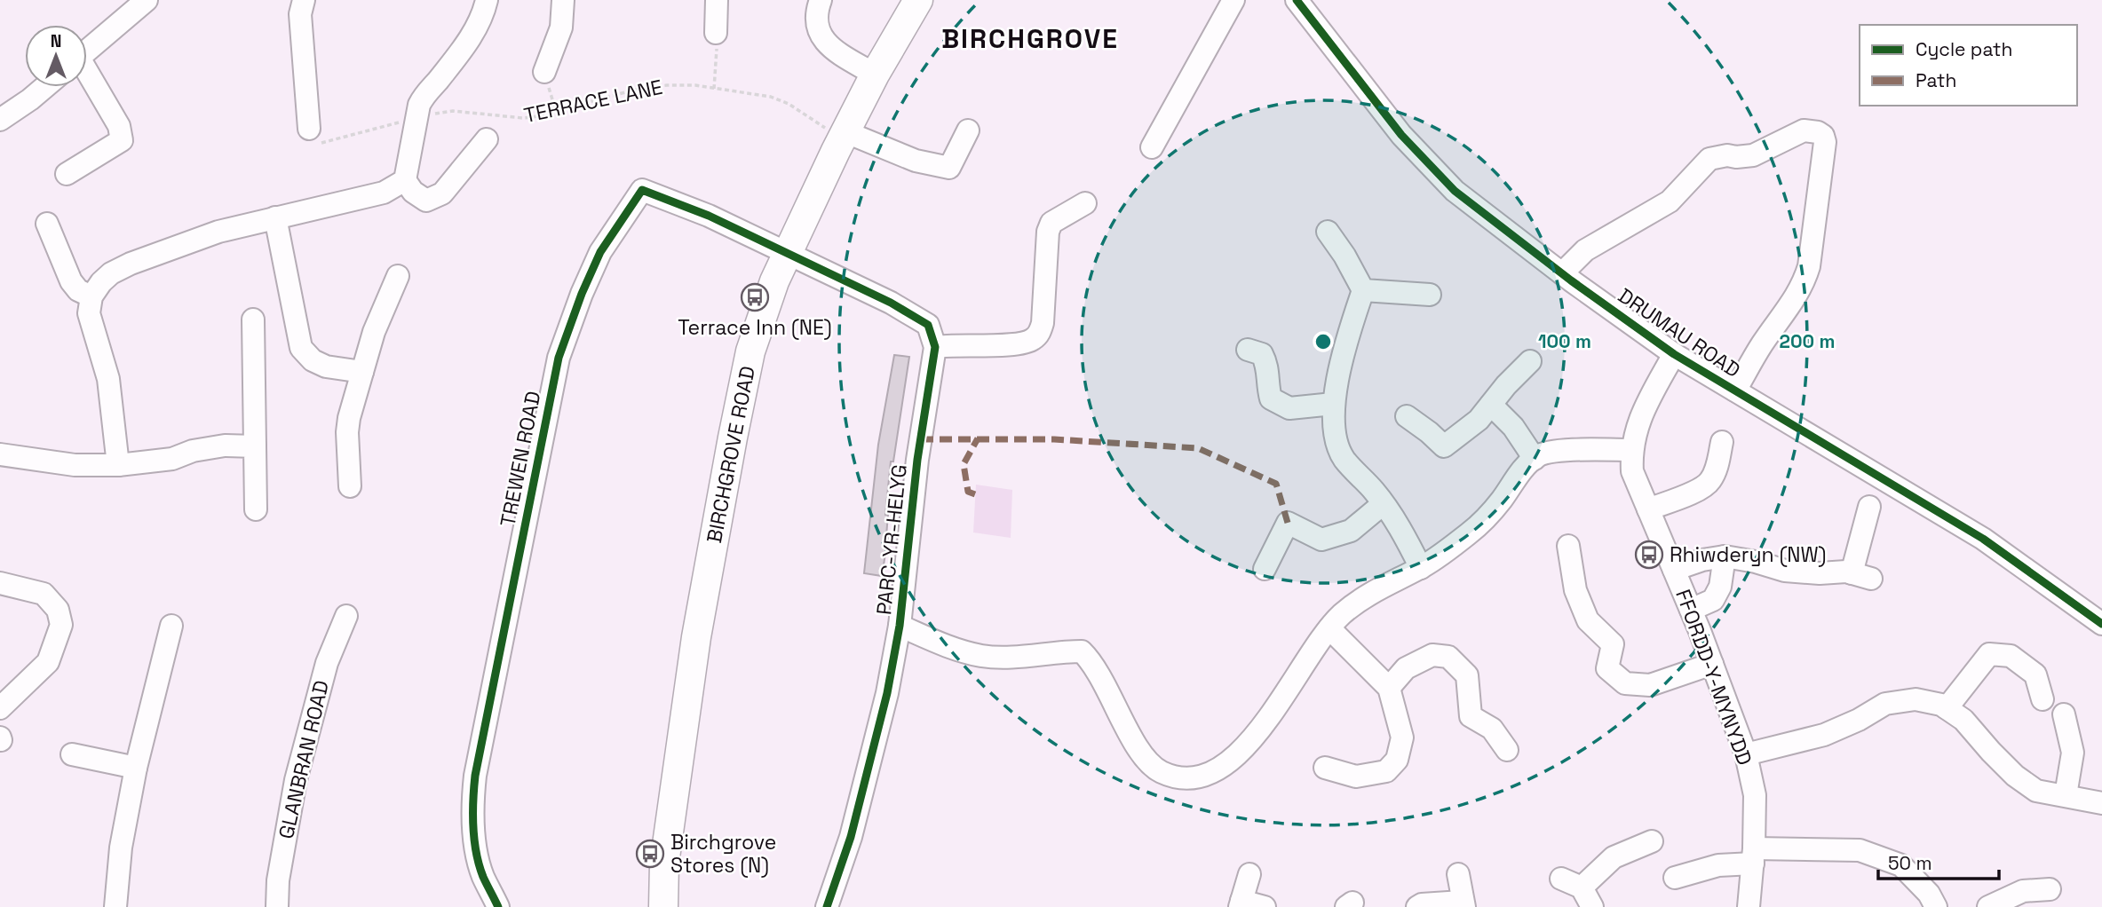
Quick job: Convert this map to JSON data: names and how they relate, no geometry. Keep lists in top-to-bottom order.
{
  "streets": {
    "main road": ["BIRCHGROVE ROAD"],
    "street": [
      "DRUMAU ROAD",
      "TREWEN ROAD",
      "PARC-YR-HELYG",
      "FFORDD-Y-MYNYDD",
      "GLANBRAN ROAD"
    ],
    "path": ["TERRACE LANE"]
  },
  "crossings": [
    ["TERRACE LANE", "BIRCHGROVE ROAD"],
    ["DRUMAU ROAD", "FFORDD-Y-MYNYDD"],
    ["BIRCHGROVE ROAD", "TREWEN ROAD"]
  ],
  "districts": ["BIRCHGROVE"],
  "places": {
    "bus stop": ["Terrace Inn (NE)", "Rhiwderyn (NW)", "Birchgrove Stores (N)"]
  },
  "legend": ["Cycle path", "Path"],
  "scale_bar": "50 m",
  "north": "top",
  "rings": ["100 m", "200 m"]
}
